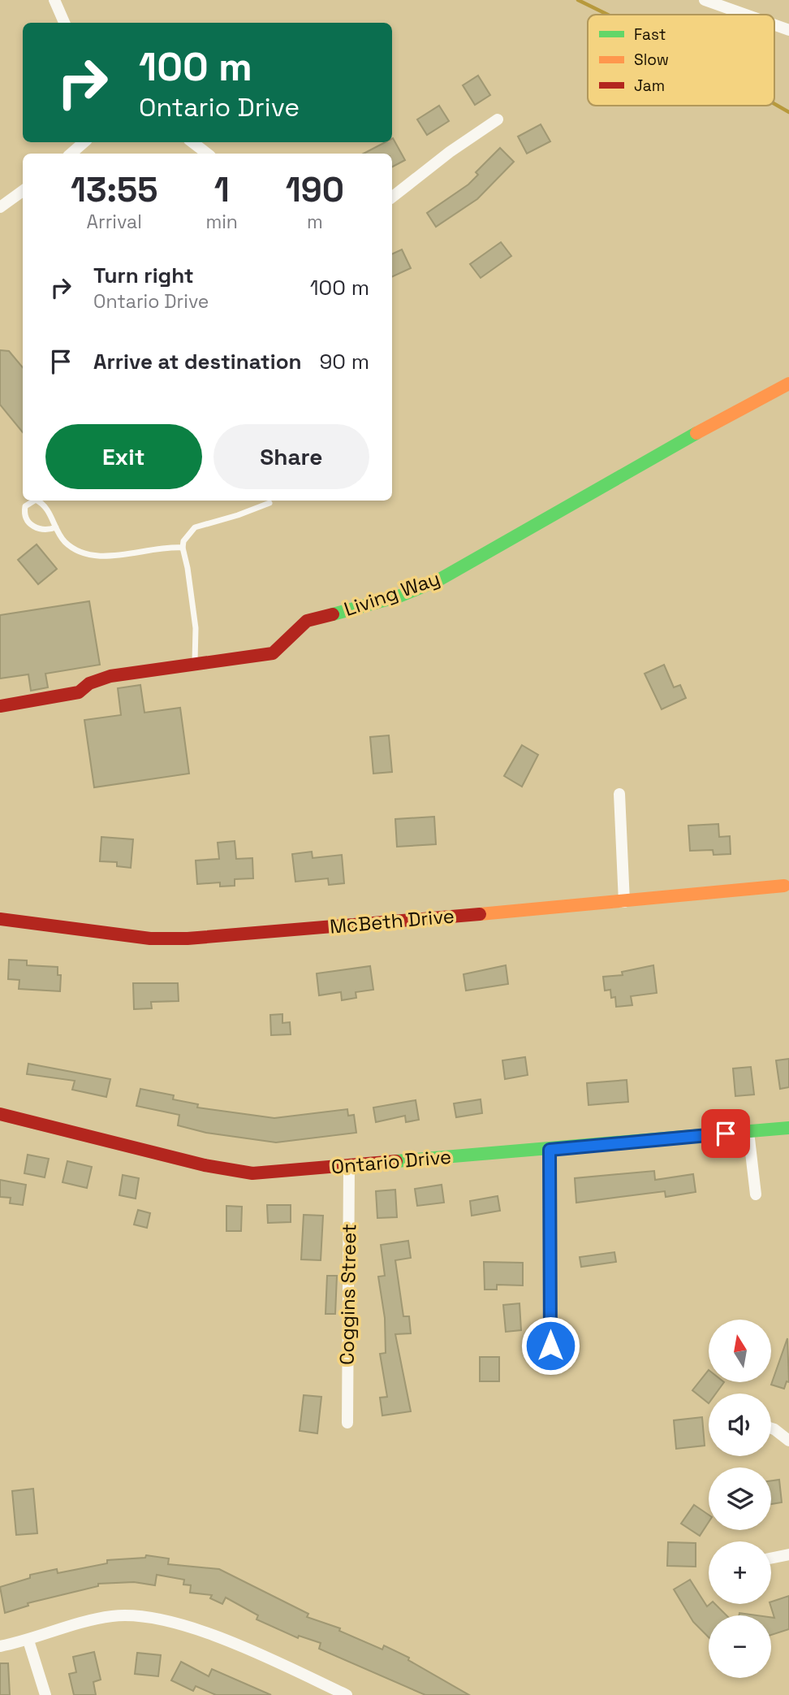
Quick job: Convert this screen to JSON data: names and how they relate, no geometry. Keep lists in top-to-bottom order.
{
  "streets": {
    "street": [
      "Living Way",
      "McBeth Drive",
      "Ontario Drive",
      "Coggins Street"
    ]
  },
  "crossings": [
    ["Ontario Drive", "Coggins Street"]
  ],
  "legend": ["Fast", "Slow", "Jam"],
  "north": "top",
  "page": {
    "turn": ["100 m", "Ontario Drive"],
    "eta": [
      "13:55",
      "Arrival",
      "1",
      "min",
      "190",
      "m"
    ],
    "list": [
      {
        "name": "Turn right",
        "note": "Ontario Drive",
        "value": "100 m"
      },
      {
        "name": "Arrive at destination",
        "value": "90 m"
      }
    ],
    "buttons": ["Exit", "Share"],
    "map_buttons": ["+", "−"]
  }
}
